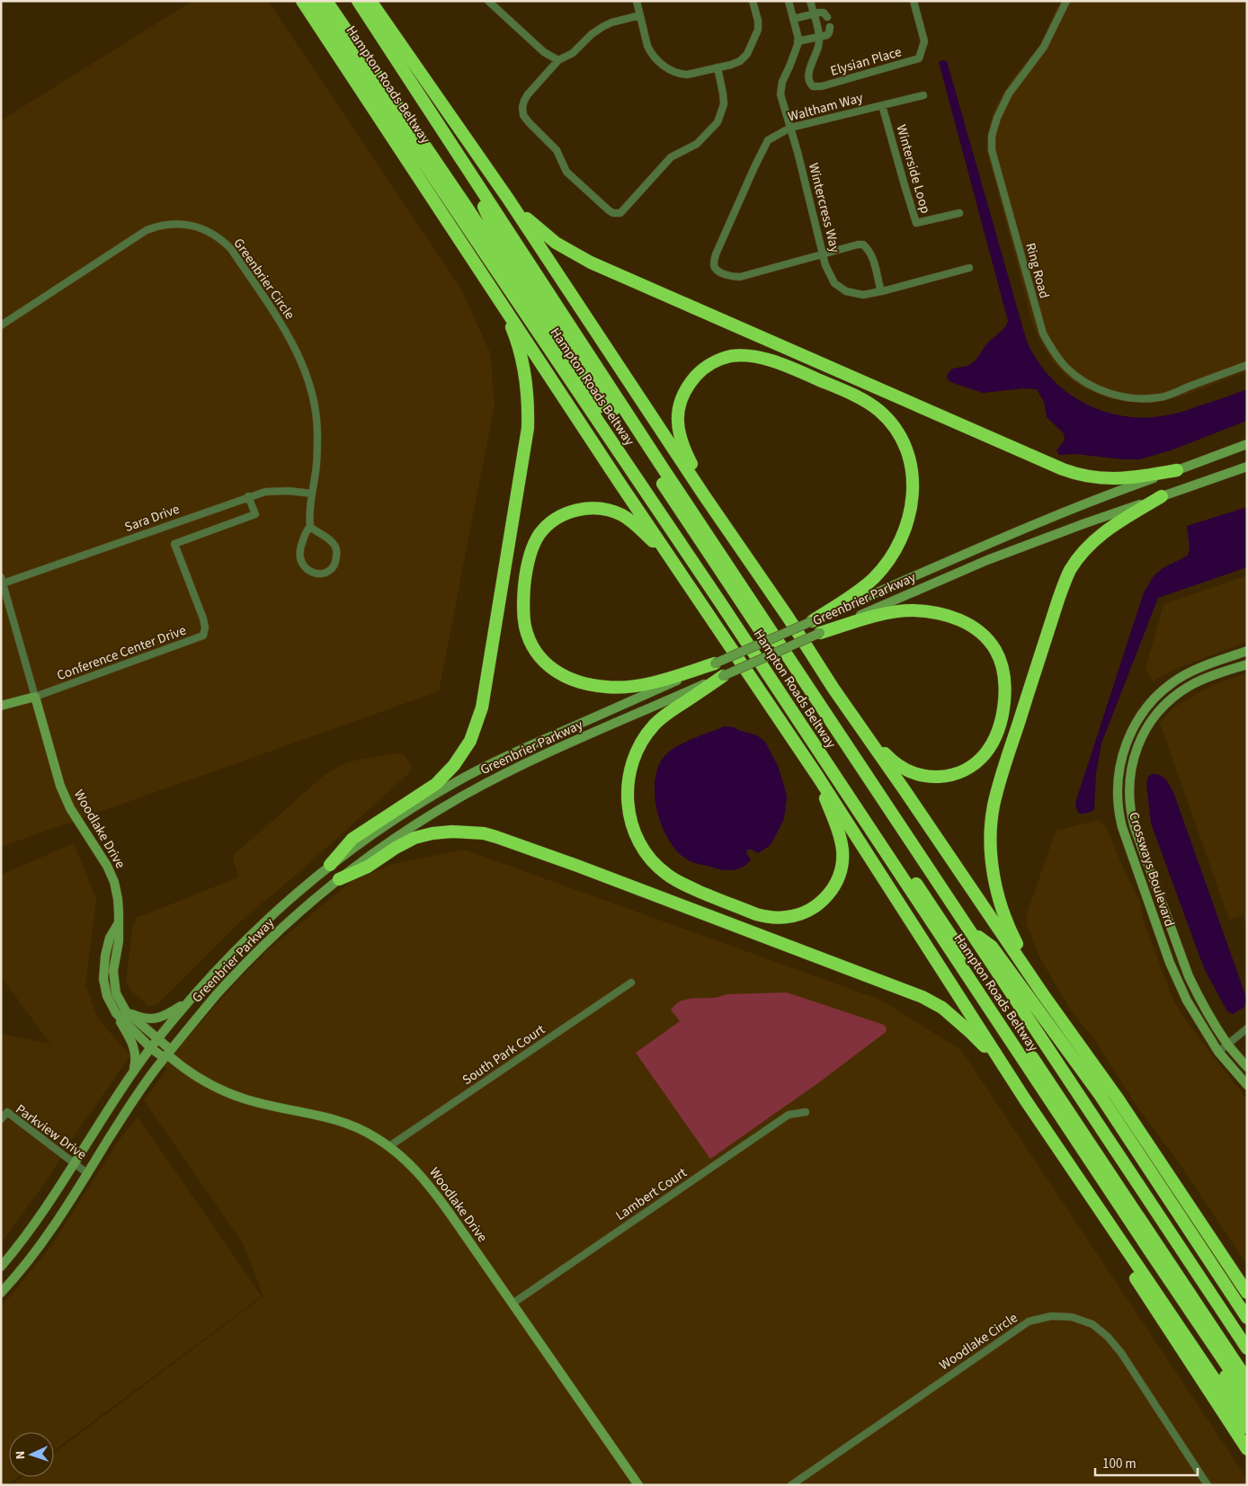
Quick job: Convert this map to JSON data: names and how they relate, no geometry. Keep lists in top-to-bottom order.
{
  "streets": {
    "highway": ["Hampton Roads Beltway"],
    "main road": ["Greenbrier Parkway", "Woodlake Drive", "Crossways Boulevard"],
    "street": [
      "Elysian Place",
      "Waltham Way",
      "Winterside Loop",
      "Wintercress Way",
      "Ring Road",
      "Greenbrier Circle",
      "Sara Drive",
      "Conference Center Drive",
      "South Park Court",
      "Parkview Drive",
      "Lambert Court",
      "Woodlake Circle"
    ]
  },
  "crossings": [
    ["Waltham Way", "Winterside Loop"],
    ["Waltham Way", "Wintercress Way"],
    ["Greenbrier Circle", "Sara Drive"],
    ["Sara Drive", "Conference Center Drive"],
    ["Greenbrier Parkway", "Woodlake Drive"],
    ["Greenbrier Parkway", "Parkview Drive"],
    ["Conference Center Drive", "Woodlake Drive"],
    ["Woodlake Drive", "South Park Court"],
    ["Woodlake Drive", "Lambert Court"]
  ],
  "scale_bar": "100 m",
  "north": "left"
}
